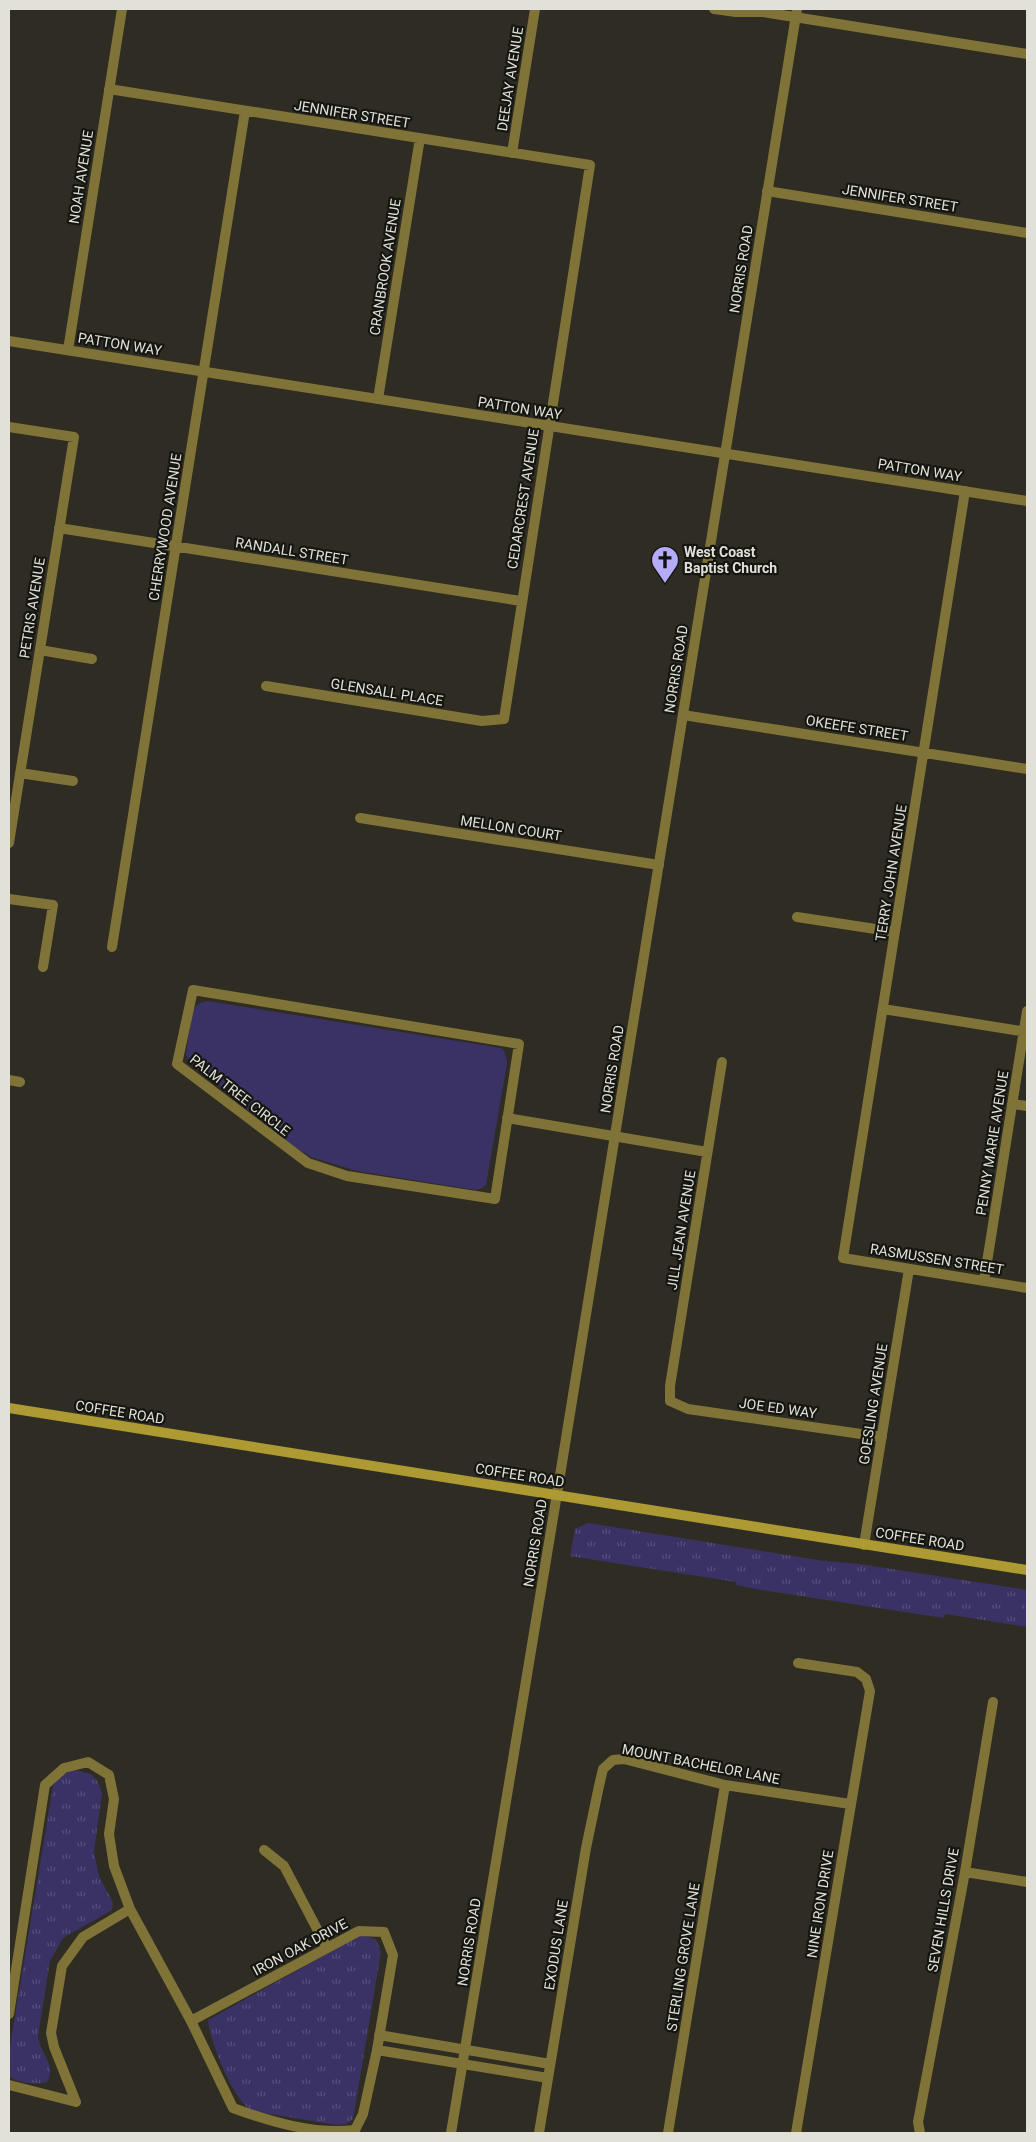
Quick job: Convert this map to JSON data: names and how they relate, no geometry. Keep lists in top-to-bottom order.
{
  "streets": {
    "main road": ["COFFEE ROAD"],
    "street": [
      "DEEJAY AVENUE",
      "JENNIFER STREET",
      "NOAH AVENUE",
      "CRANBROOK AVENUE",
      "NORRIS ROAD",
      "PATTON WAY",
      "CEDARCREST AVENUE",
      "CHERRYWOOD AVENUE",
      "RANDALL STREET",
      "PETRIS AVENUE",
      "GLENSALL PLACE",
      "OKEEFE STREET",
      "MELLON COURT",
      "TERRY JOHN AVENUE",
      "PALM TREE CIRCLE",
      "PENNY MARIE AVENUE",
      "JILL JEAN AVENUE",
      "RASMUSSEN STREET",
      "GOESLING AVENUE",
      "JOE ED WAY",
      "MOUNT BACHELOR LANE",
      "NINE IRON DRIVE",
      "SEVEN HILLS DRIVE",
      "EXODUS LANE",
      "IRON OAK DRIVE",
      "STERLING GROVE LANE"
    ]
  },
  "crossings": [
    ["DEEJAY AVENUE", "JENNIFER STREET"],
    ["JENNIFER STREET", "NOAH AVENUE"],
    ["JENNIFER STREET", "CRANBROOK AVENUE"],
    ["JENNIFER STREET", "NORRIS ROAD"],
    ["JENNIFER STREET", "CEDARCREST AVENUE"],
    ["JENNIFER STREET", "CHERRYWOOD AVENUE"],
    ["NOAH AVENUE", "PATTON WAY"],
    ["CRANBROOK AVENUE", "PATTON WAY"],
    ["NORRIS ROAD", "PATTON WAY"],
    ["NORRIS ROAD", "OKEEFE STREET"],
    ["NORRIS ROAD", "MELLON COURT"],
    ["NORRIS ROAD", "COFFEE ROAD"],
    ["PATTON WAY", "CEDARCREST AVENUE"],
    ["PATTON WAY", "CHERRYWOOD AVENUE"],
    ["PATTON WAY", "TERRY JOHN AVENUE"],
    ["CEDARCREST AVENUE", "RANDALL STREET"],
    ["CEDARCREST AVENUE", "GLENSALL PLACE"],
    ["CHERRYWOOD AVENUE", "RANDALL STREET"],
    ["RANDALL STREET", "PETRIS AVENUE"],
    ["OKEEFE STREET", "TERRY JOHN AVENUE"],
    ["TERRY JOHN AVENUE", "RASMUSSEN STREET"],
    ["PENNY MARIE AVENUE", "RASMUSSEN STREET"],
    ["JILL JEAN AVENUE", "JOE ED WAY"],
    ["RASMUSSEN STREET", "GOESLING AVENUE"],
    ["GOESLING AVENUE", "JOE ED WAY"],
    ["GOESLING AVENUE", "COFFEE ROAD"],
    ["MOUNT BACHELOR LANE", "NINE IRON DRIVE"],
    ["MOUNT BACHELOR LANE", "EXODUS LANE"],
    ["MOUNT BACHELOR LANE", "STERLING GROVE LANE"]
  ],
  "places": {
    "church": ["West Coast Baptist Church"]
  }
}
